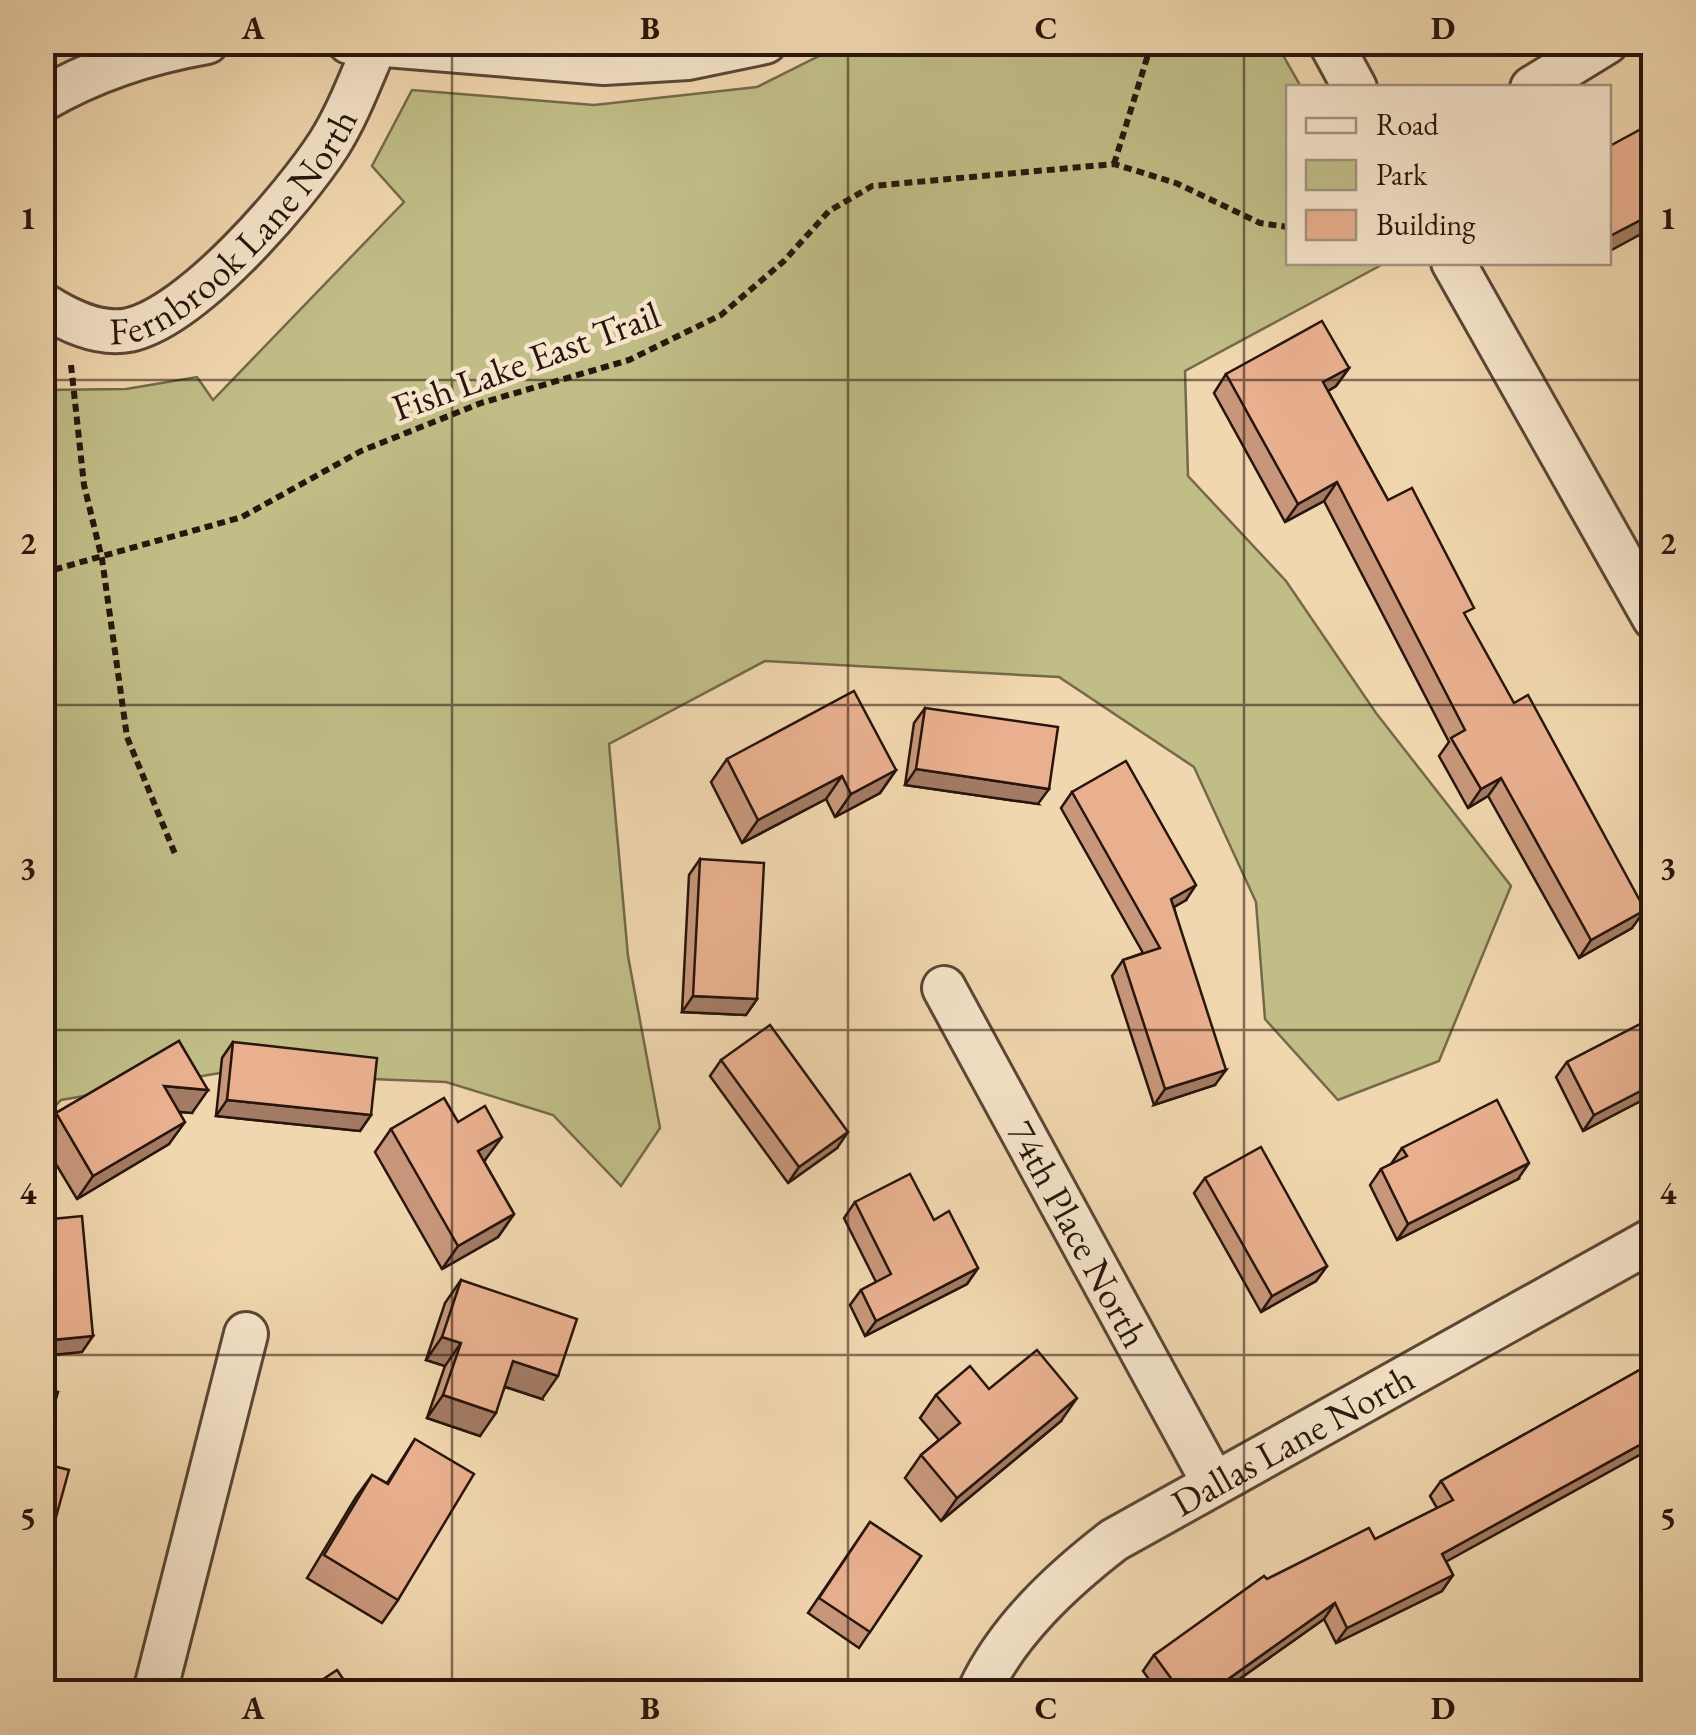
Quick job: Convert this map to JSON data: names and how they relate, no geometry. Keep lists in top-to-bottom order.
{
  "streets": {
    "street": ["Fernbrook Lane North", "74th Place North", "Dallas Lane North"],
    "path": ["Fish Lake East Trail"]
  },
  "crossings": [
    ["74th Place North", "Dallas Lane North"]
  ],
  "legend": ["Road", "Park", "Building"],
  "grid": {
    "columns": [
      "A",
      "B",
      "C",
      "D"
    ],
    "rows": [
      "1",
      "2",
      "3",
      "4",
      "5"
    ]
  }
}
